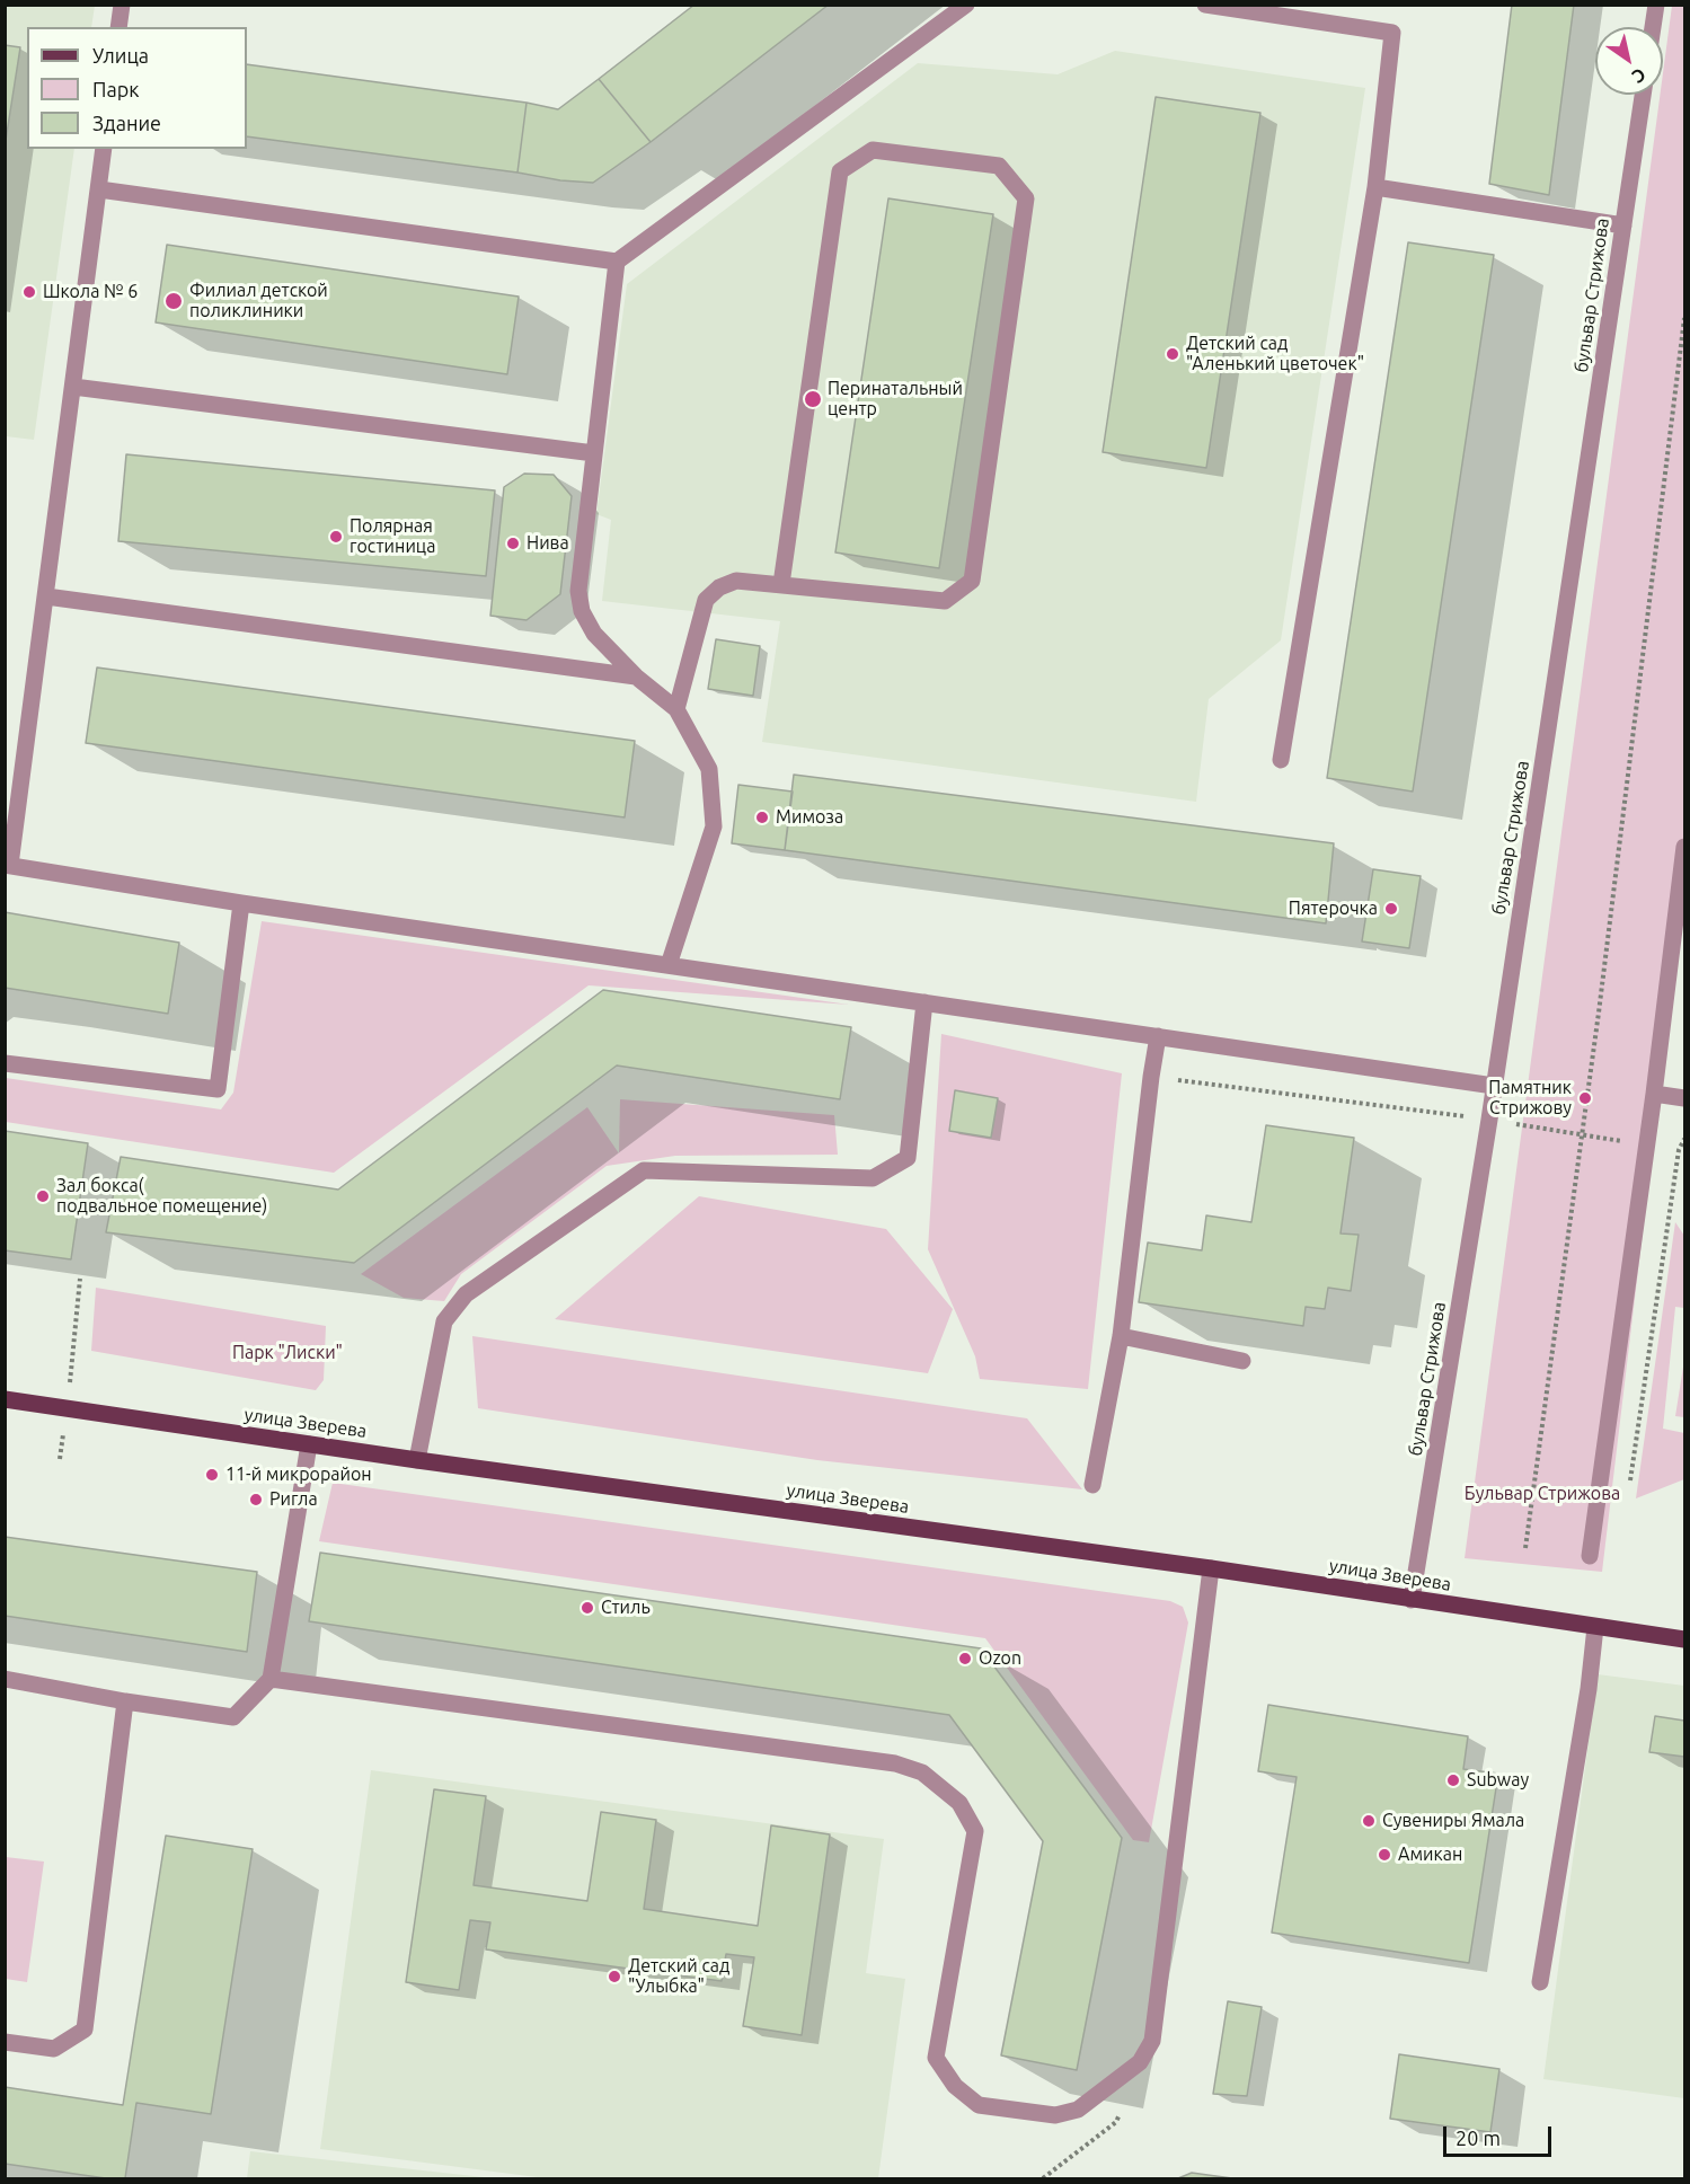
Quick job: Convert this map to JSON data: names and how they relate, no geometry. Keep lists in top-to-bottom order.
{
  "streets": {
    "main road": ["улица Зверева"],
    "street": ["бульвар Стрижова"]
  },
  "crossings": [
    ["бульвар Стрижова", "улица Зверева"]
  ],
  "parks": ["Парк \"Лиски\"", "Бульвар Стрижова"],
  "places": [
    "Школа № 6",
    "Филиал детской поликлиники",
    "Детский сад \"Аленький цветочек\"",
    "Перинатальный центр",
    "Полярная гостиница",
    "Нива",
    "Мимоза",
    "Пятерочка",
    "Памятник Стрижову",
    "Зал бокса( подвальное помещение)",
    "11-й микрорайон",
    "Ригла",
    "Стиль",
    "Ozon",
    "Subway",
    "Cувениры Ямала",
    "Амикан",
    "Детский сад \"Улыбка\""
  ],
  "legend": ["Улица", "Парк", "Здание"],
  "scale_bar": "20 m",
  "north": "bottom right"
}
